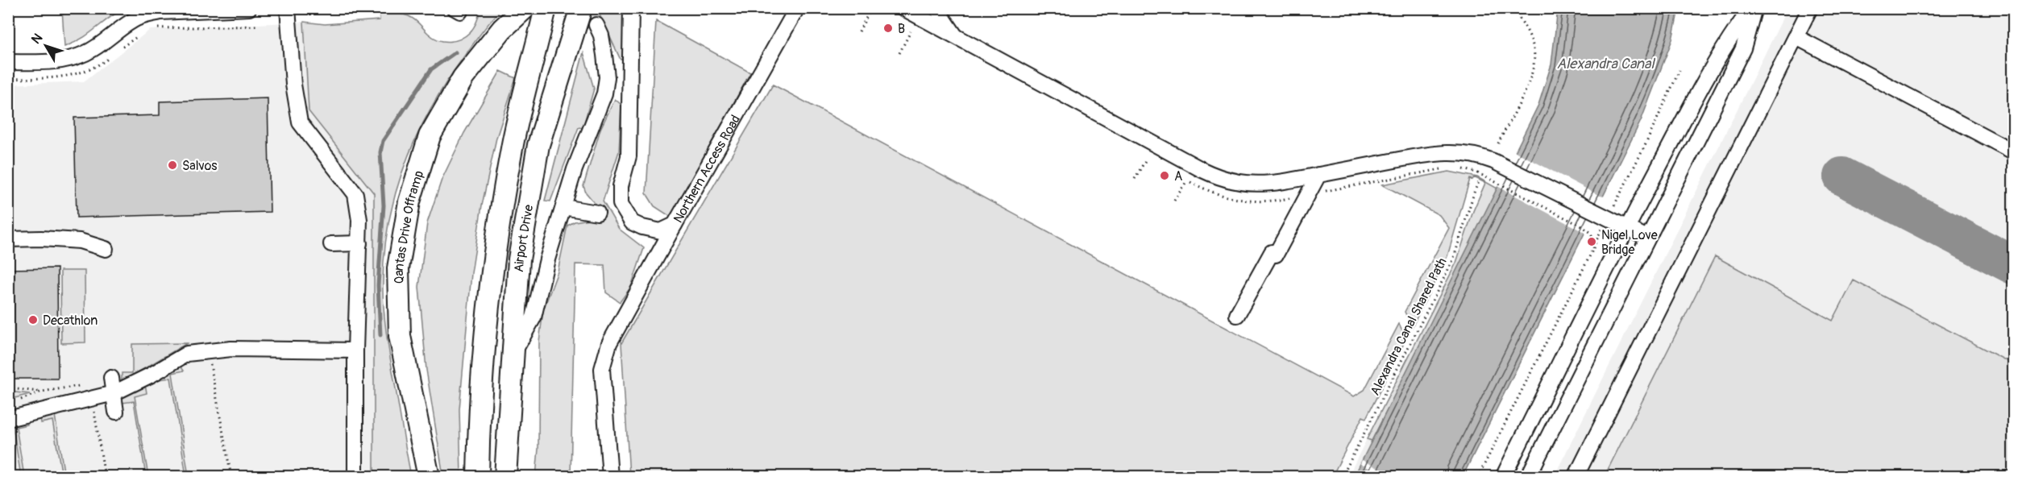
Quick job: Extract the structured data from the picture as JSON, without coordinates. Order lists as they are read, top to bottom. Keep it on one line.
{"streets":{"highway":["Qantas Drive Offramp","Airport Drive"],"street":["Northern Access Road"],"path":["Alexandra Canal Shared Path"]},"water":["Alexandra Canal"],"places":["B","Salvos","A","Nigel Love Bridge","Decathlon"],"north":"top left"}
